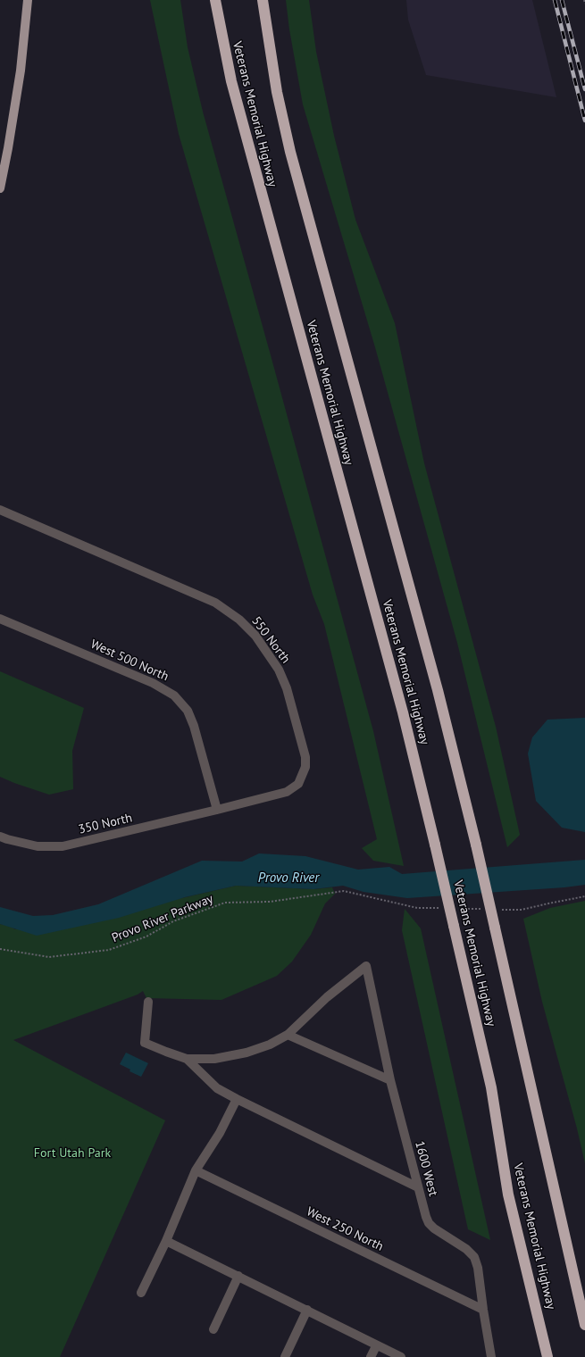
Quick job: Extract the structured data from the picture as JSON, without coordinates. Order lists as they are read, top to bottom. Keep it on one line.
{"streets":{"highway":["Veterans Memorial Highway"],"street":["550 North","West 500 North","350 North","1600 West","West 250 North"],"path":["Provo River Parkway"]},"crossings":[["550 North","West 500 North"],["550 North","350 North"],["West 500 North","350 North"],["1600 West","West 250 North"]],"water":["Provo River"],"parks":["Fort Utah Park"]}
